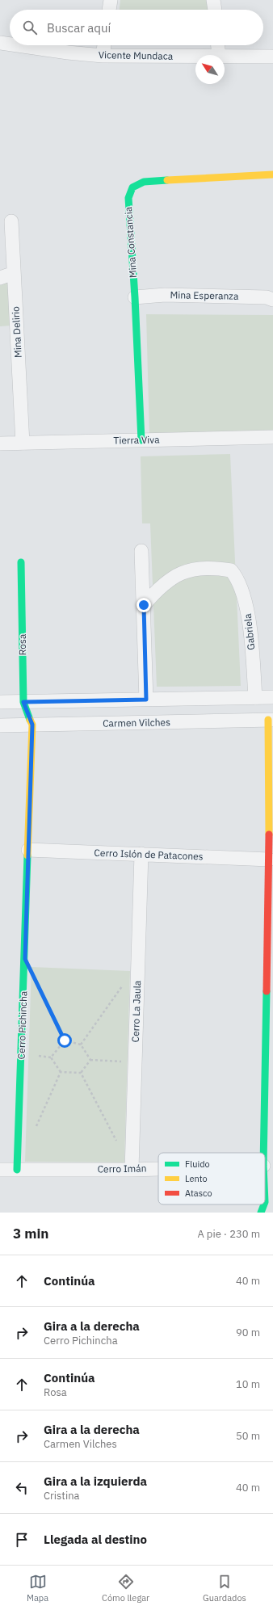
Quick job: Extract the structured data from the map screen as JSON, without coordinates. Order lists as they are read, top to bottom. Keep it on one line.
{"streets":{"street":["Vicente Mundaca","Mina Constancia","Mina Esperanza","Mina Delirio","Tierra Viva","Gabriela","Rosa","Carmen Vilches","Cerro Islón de Patacones","Cerro La Jaula","Cerro Pichincha","Cerro Imán"]},"crossings":[["Mina Constancia","Mina Esperanza"],["Mina Constancia","Tierra Viva"],["Mina Delirio","Tierra Viva"],["Rosa","Carmen Vilches"],["Rosa","Cerro Pichincha"],["Carmen Vilches","Cerro Pichincha"],["Cerro Islón de Patacones","Cerro La Jaula"],["Cerro Islón de Patacones","Cerro Pichincha"],["Cerro La Jaula","Cerro Imán"],["Cerro Pichincha","Cerro Imán"]],"legend":["Fluido","Lento","Atasco"],"north":"top left","page":{"search":"Buscar aquí","heading":["3 min","A pie · 230 m"],"list":[["Continúa","40 m"],["Gira a la derecha","Cerro Pichincha","90 m"],["Continúa","Rosa","10 m"],["Gira a la derecha","Carmen Vilches","50 m"],["Gira a la izquierda","Cristina","40 m"],"Llegada al destino"],"nav":["Mapa","Cómo llegar","Guardados"]}}
